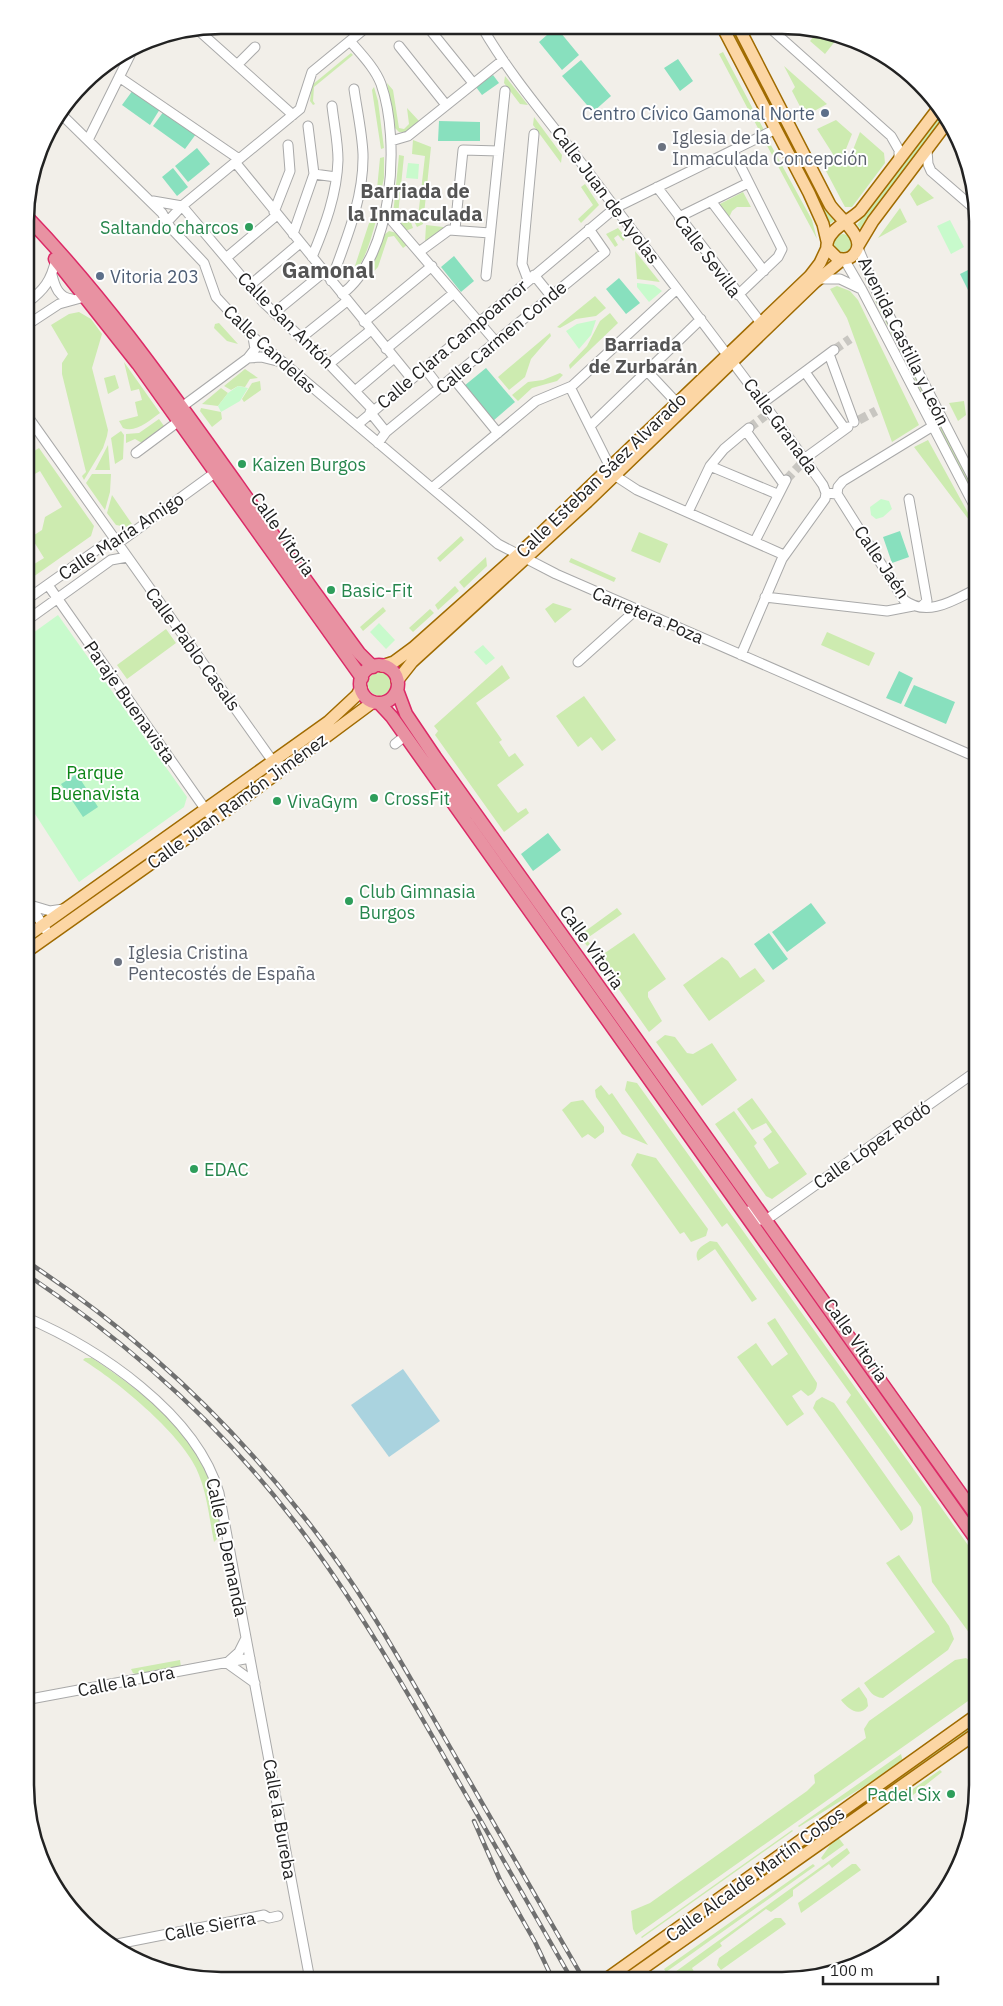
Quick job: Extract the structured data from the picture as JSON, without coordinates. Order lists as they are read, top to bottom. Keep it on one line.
{"streets":{"highway":["Calle Vitoria"],"main road":["Calle Esteban Sáez Alvarado","Calle Juan Ramón Jiménez","Calle Alcalde Martín Cobos"],"street":["Calle Juan de Ayolas","Calle Sevilla","Calle San Antón","Calle Carmen Conde","Avenida Castilla y León","Calle Clara Campoamor","Calle Candelas","Calle Granada","Calle María Amigo","Calle Jaén","Carretera Poza","Calle Pablo Casals","Paraje Buenavista","Calle López Rodó","Calle la Demanda","Calle la Lora","Calle la Bureba","Calle Sierra"]},"crossings":[["Calle Juan de Ayolas","Calle Clara Campoamor"],["Calle Juan de Ayolas","Calle Granada"],["Calle Juan de Ayolas","Calle Esteban Sáez Alvarado"],["Calle Sevilla","Calle Clara Campoamor"],["Calle Sevilla","Calle Esteban Sáez Alvarado"],["Calle San Antón","Calle Clara Campoamor"],["Calle Carmen Conde","Calle Clara Campoamor"],["Calle Carmen Conde","Carretera Poza"],["Avenida Castilla y León","Calle Esteban Sáez Alvarado"],["Calle Clara Campoamor","Calle Candelas"],["Calle Clara Campoamor","Carretera Poza"],["Calle Candelas","Carretera Poza"],["Calle Granada","Calle Esteban Sáez Alvarado"],["Calle Esteban Sáez Alvarado","Calle Vitoria"],["Calle Esteban Sáez Alvarado","Carretera Poza"],["Calle Esteban Sáez Alvarado","Calle Juan Ramón Jiménez"],["Calle Vitoria","Calle María Amigo"],["Calle Vitoria","Calle Juan Ramón Jiménez"],["Calle Vitoria","Calle López Rodó"],["Calle María Amigo","Calle Pablo Casals"],["Calle María Amigo","Paraje Buenavista"],["Calle Pablo Casals","Calle Juan Ramón Jiménez"],["Paraje Buenavista","Calle Juan Ramón Jiménez"],["Calle la Demanda","Calle la Lora"],["Calle la Demanda","Calle la Bureba"],["Calle la Lora","Calle la Bureba"]],"districts":["Barriada de la Inmaculada","Gamonal","Barriada de Zurbarán"],"parks":["Parque Buenavista"],"places":["Centro Cívico Gamonal Norte","Iglesia de la Inmaculada Concepción","Saltando charcos","Vitoria 203","Kaizen Burgos","Basic-Fit","CrossFit","VivaGym","Club Gimnasia Burgos","Iglesia Cristina Pentecostés de España","EDAC","Padel Six"],"scale_bar":"100 m"}
